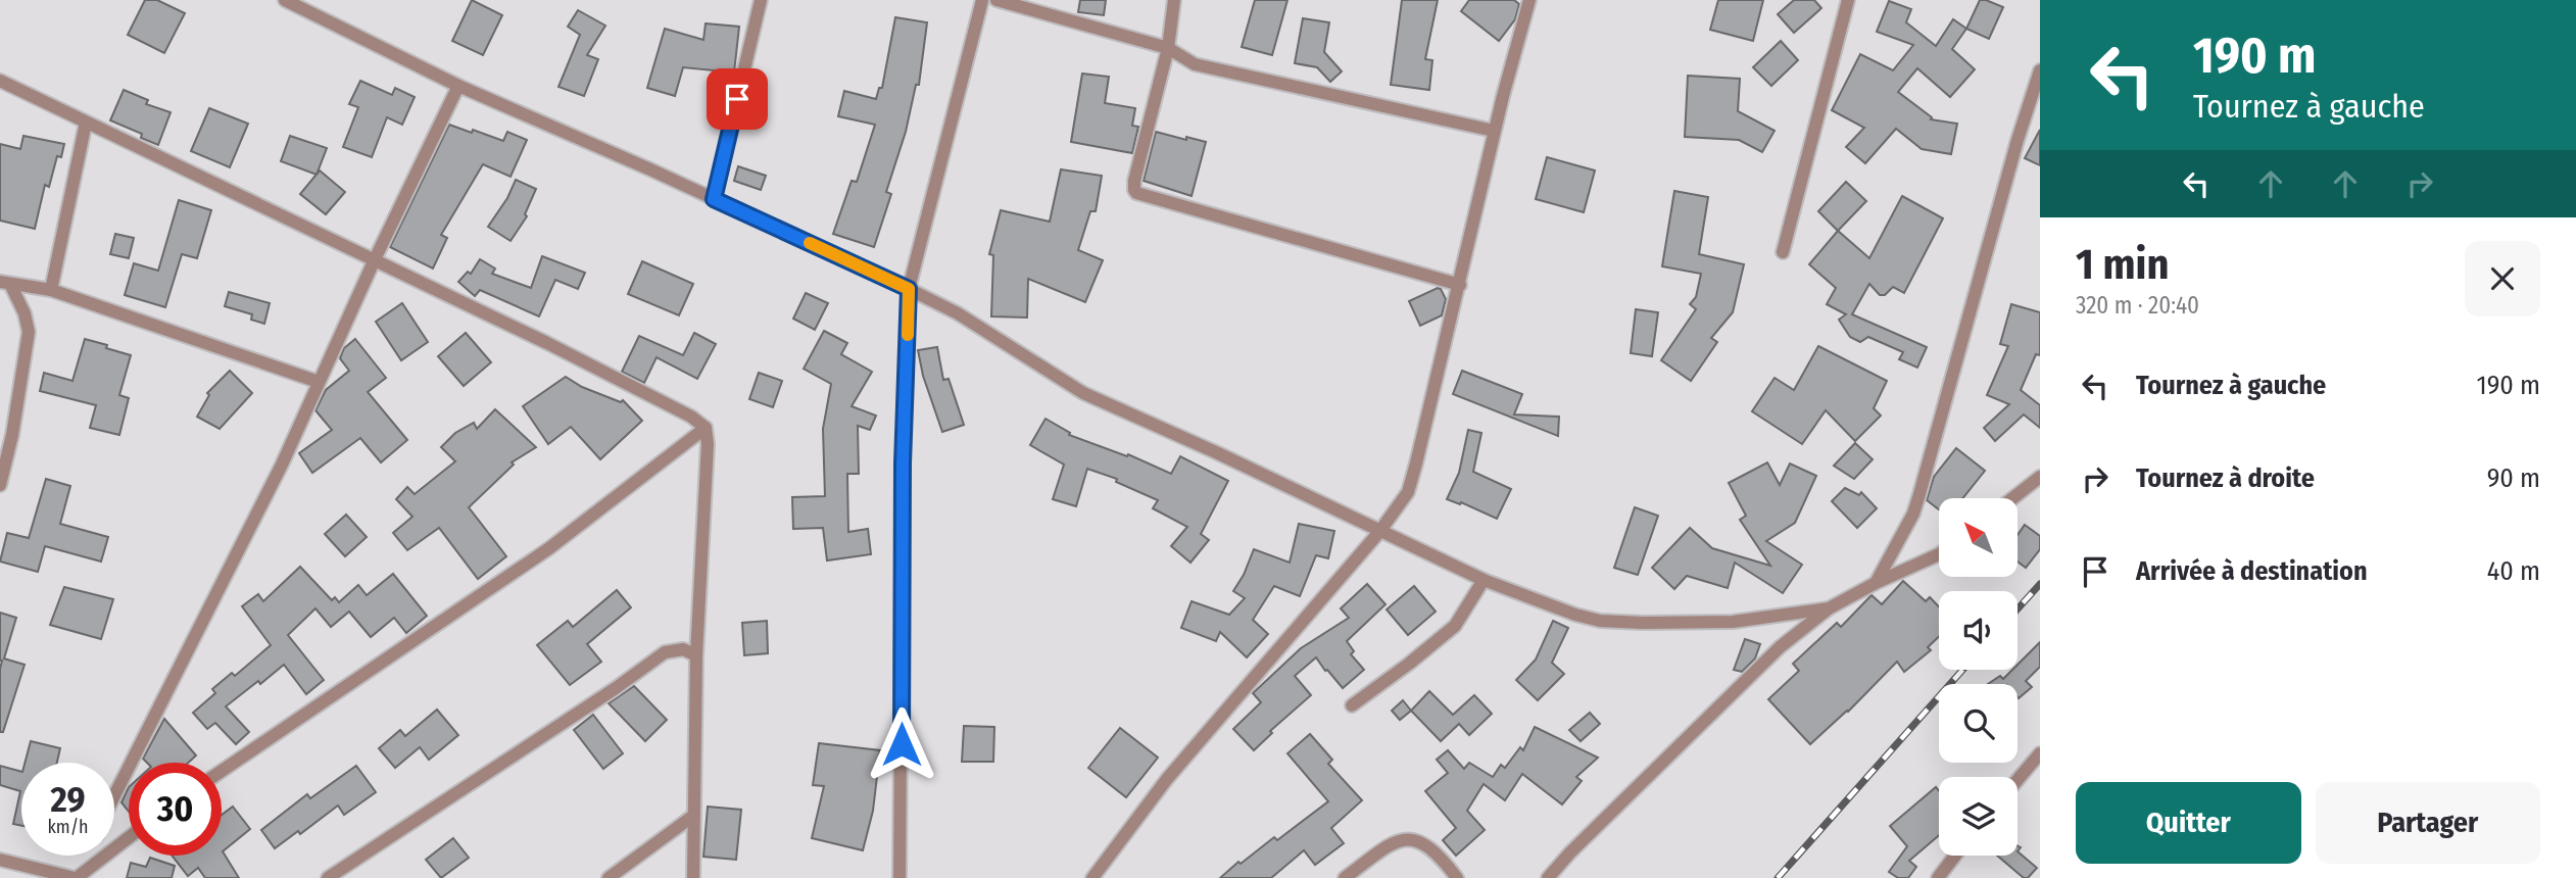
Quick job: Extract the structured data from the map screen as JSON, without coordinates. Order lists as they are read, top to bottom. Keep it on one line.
{"north":"top left","page":{"turn":["190 m","Tournez à gauche"],"heading":["1 min","320 m · 20:40"],"list":[{"name":"Tournez à gauche","value":"190 m"},{"name":"Tournez à droite","value":"90 m"},{"name":"Arrivée à destination","value":"40 m"}],"speed":"29 km/h","limit":"30","buttons":["Quitter","Partager"]}}
